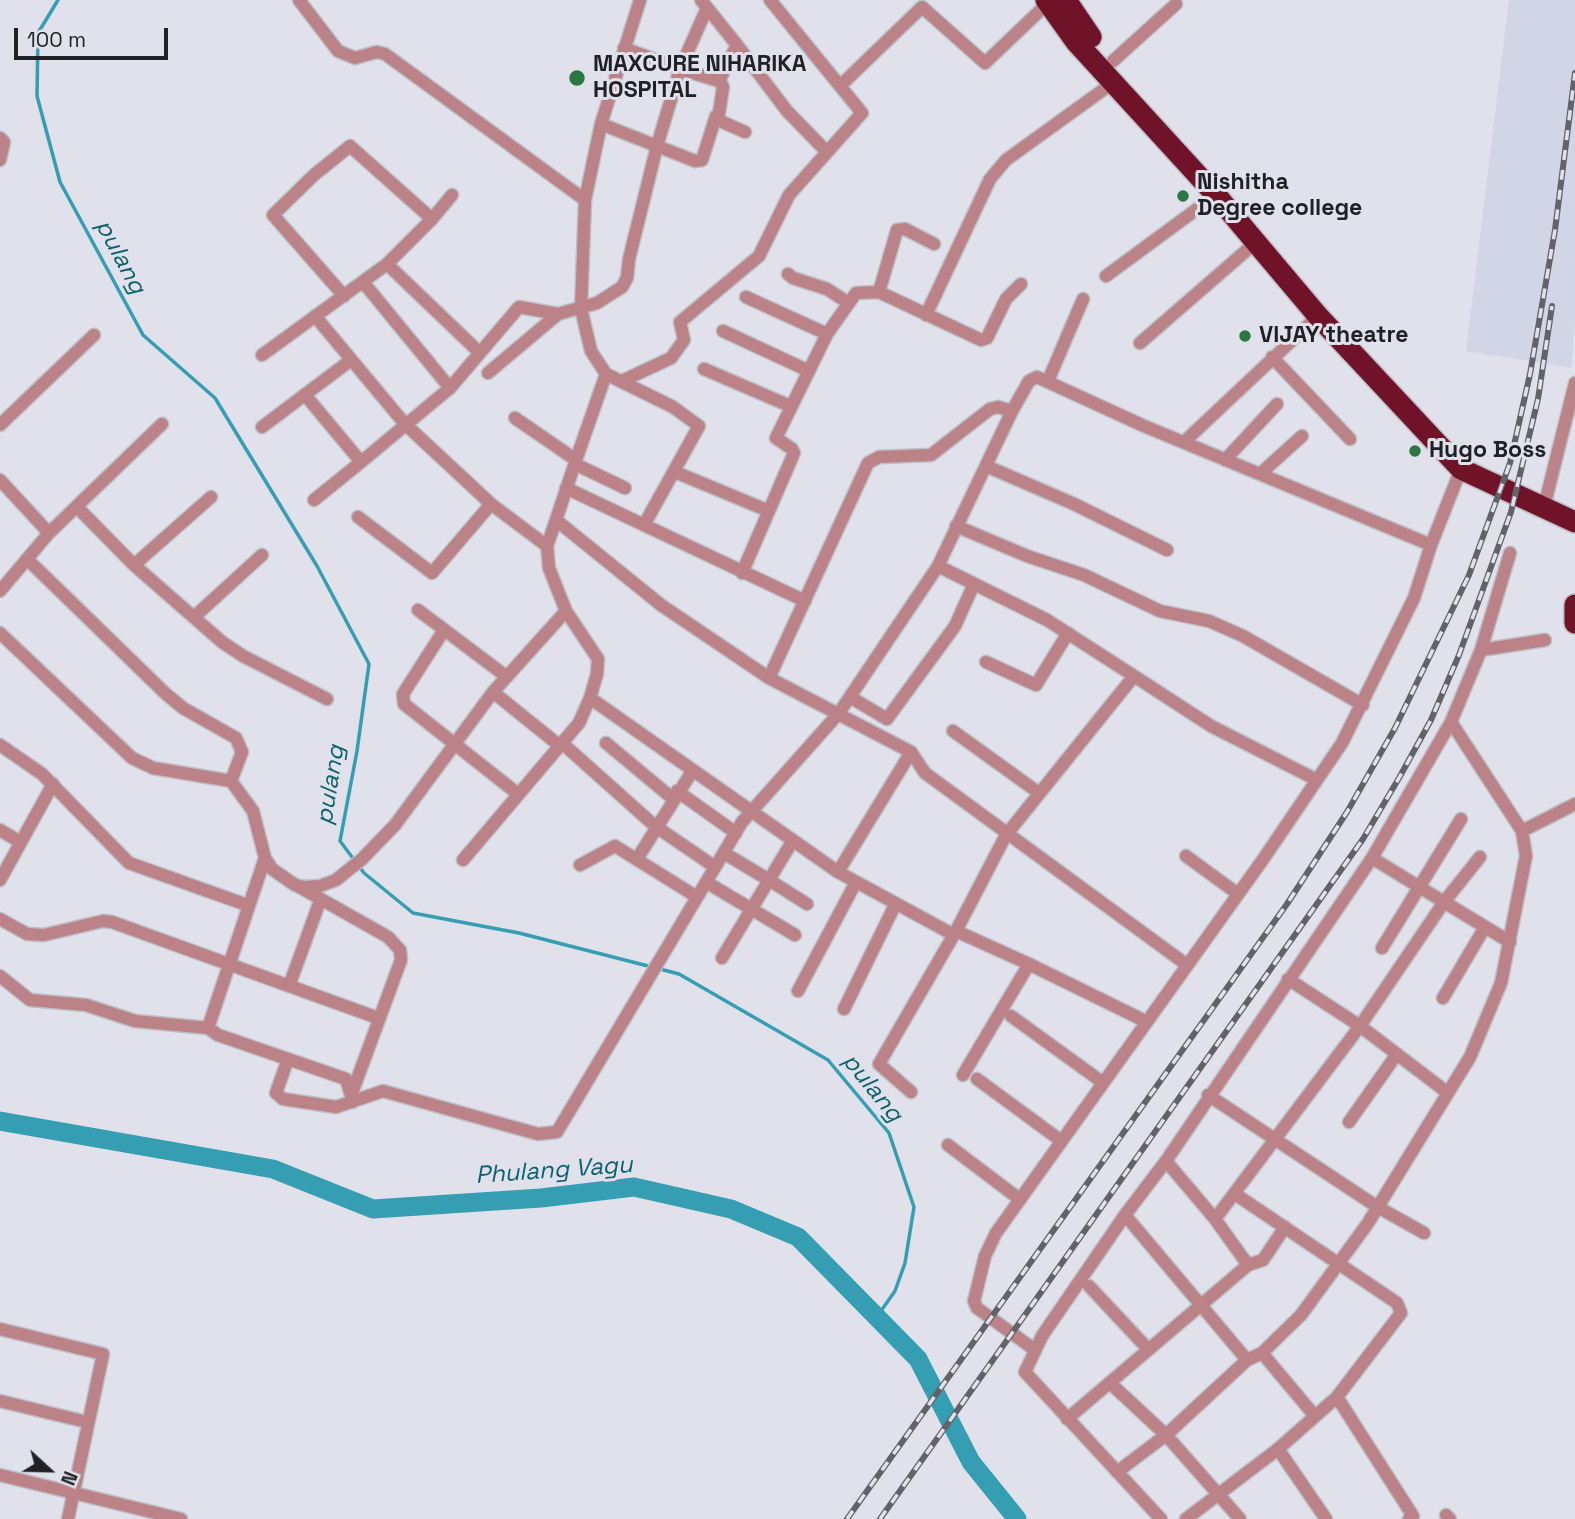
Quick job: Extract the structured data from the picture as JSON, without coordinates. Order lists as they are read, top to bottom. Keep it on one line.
{"water":["pulang","Phulang Vagu"],"places":["MAXCURE NIHARIKA HOSPITAL","Nishitha Degree college","VIJAY theatre","Hugo Boss"],"scale_bar":"100 m","north":"right"}
